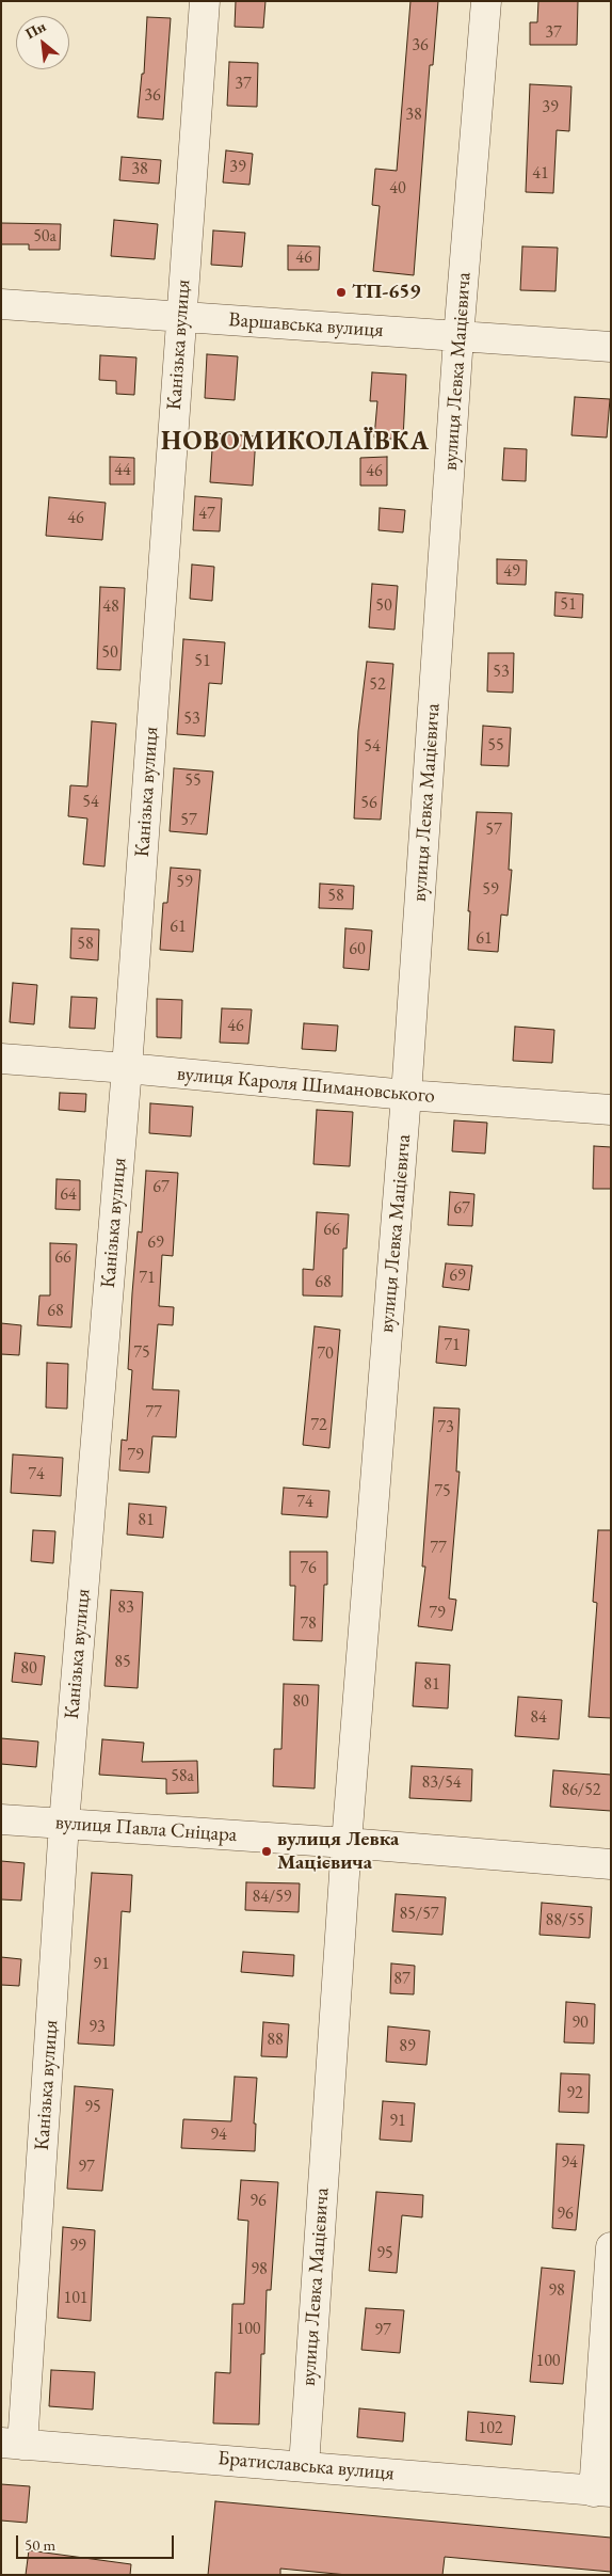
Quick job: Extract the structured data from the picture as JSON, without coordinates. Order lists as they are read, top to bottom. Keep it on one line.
{"streets":{"street":["Варшавська вулиця","Канізька вулиця","вулиця Левка Мацієвича","вулиця Кароля Шимановського","вулиця Павла Сніцара","Братиславська вулиця"]},"crossings":[["Варшавська вулиця","Канізька вулиця"],["Варшавська вулиця","вулиця Левка Мацієвича"],["Канізька вулиця","вулиця Кароля Шимановського"],["Канізька вулиця","вулиця Павла Сніцара"],["Канізька вулиця","Братиславська вулиця"],["вулиця Левка Мацієвича","вулиця Кароля Шимановського"],["вулиця Левка Мацієвича","вулиця Павла Сніцара"],["вулиця Левка Мацієвича","Братиславська вулиця"]],"districts":["НОВОМИКОЛАЇВКА"],"places":["ТП-659","вулиця Левка Мацієвича"],"house_numbers":["37","36","37","36","39","38","39","38","41","40","50а","46","44","46","47","46","49","51","50","48","50","51","53","52","53","55","54","55","54","56","57","57","59","59","58","61","61","58","60","46","67","64","67","66","69","66","69","71","68","68","71","75","70","77","72","73","79","74","75","74","81","77","76","83","79","78","85","80","81","80","84","58а","83/54","86/52","84/59","85/57","88/55","91","87","90","93","88","89","92","95","91","94","94","97","96","96","99","95","98","98","101","100","97","100","102"],"scale_bar":"50 m","north":"top left"}
